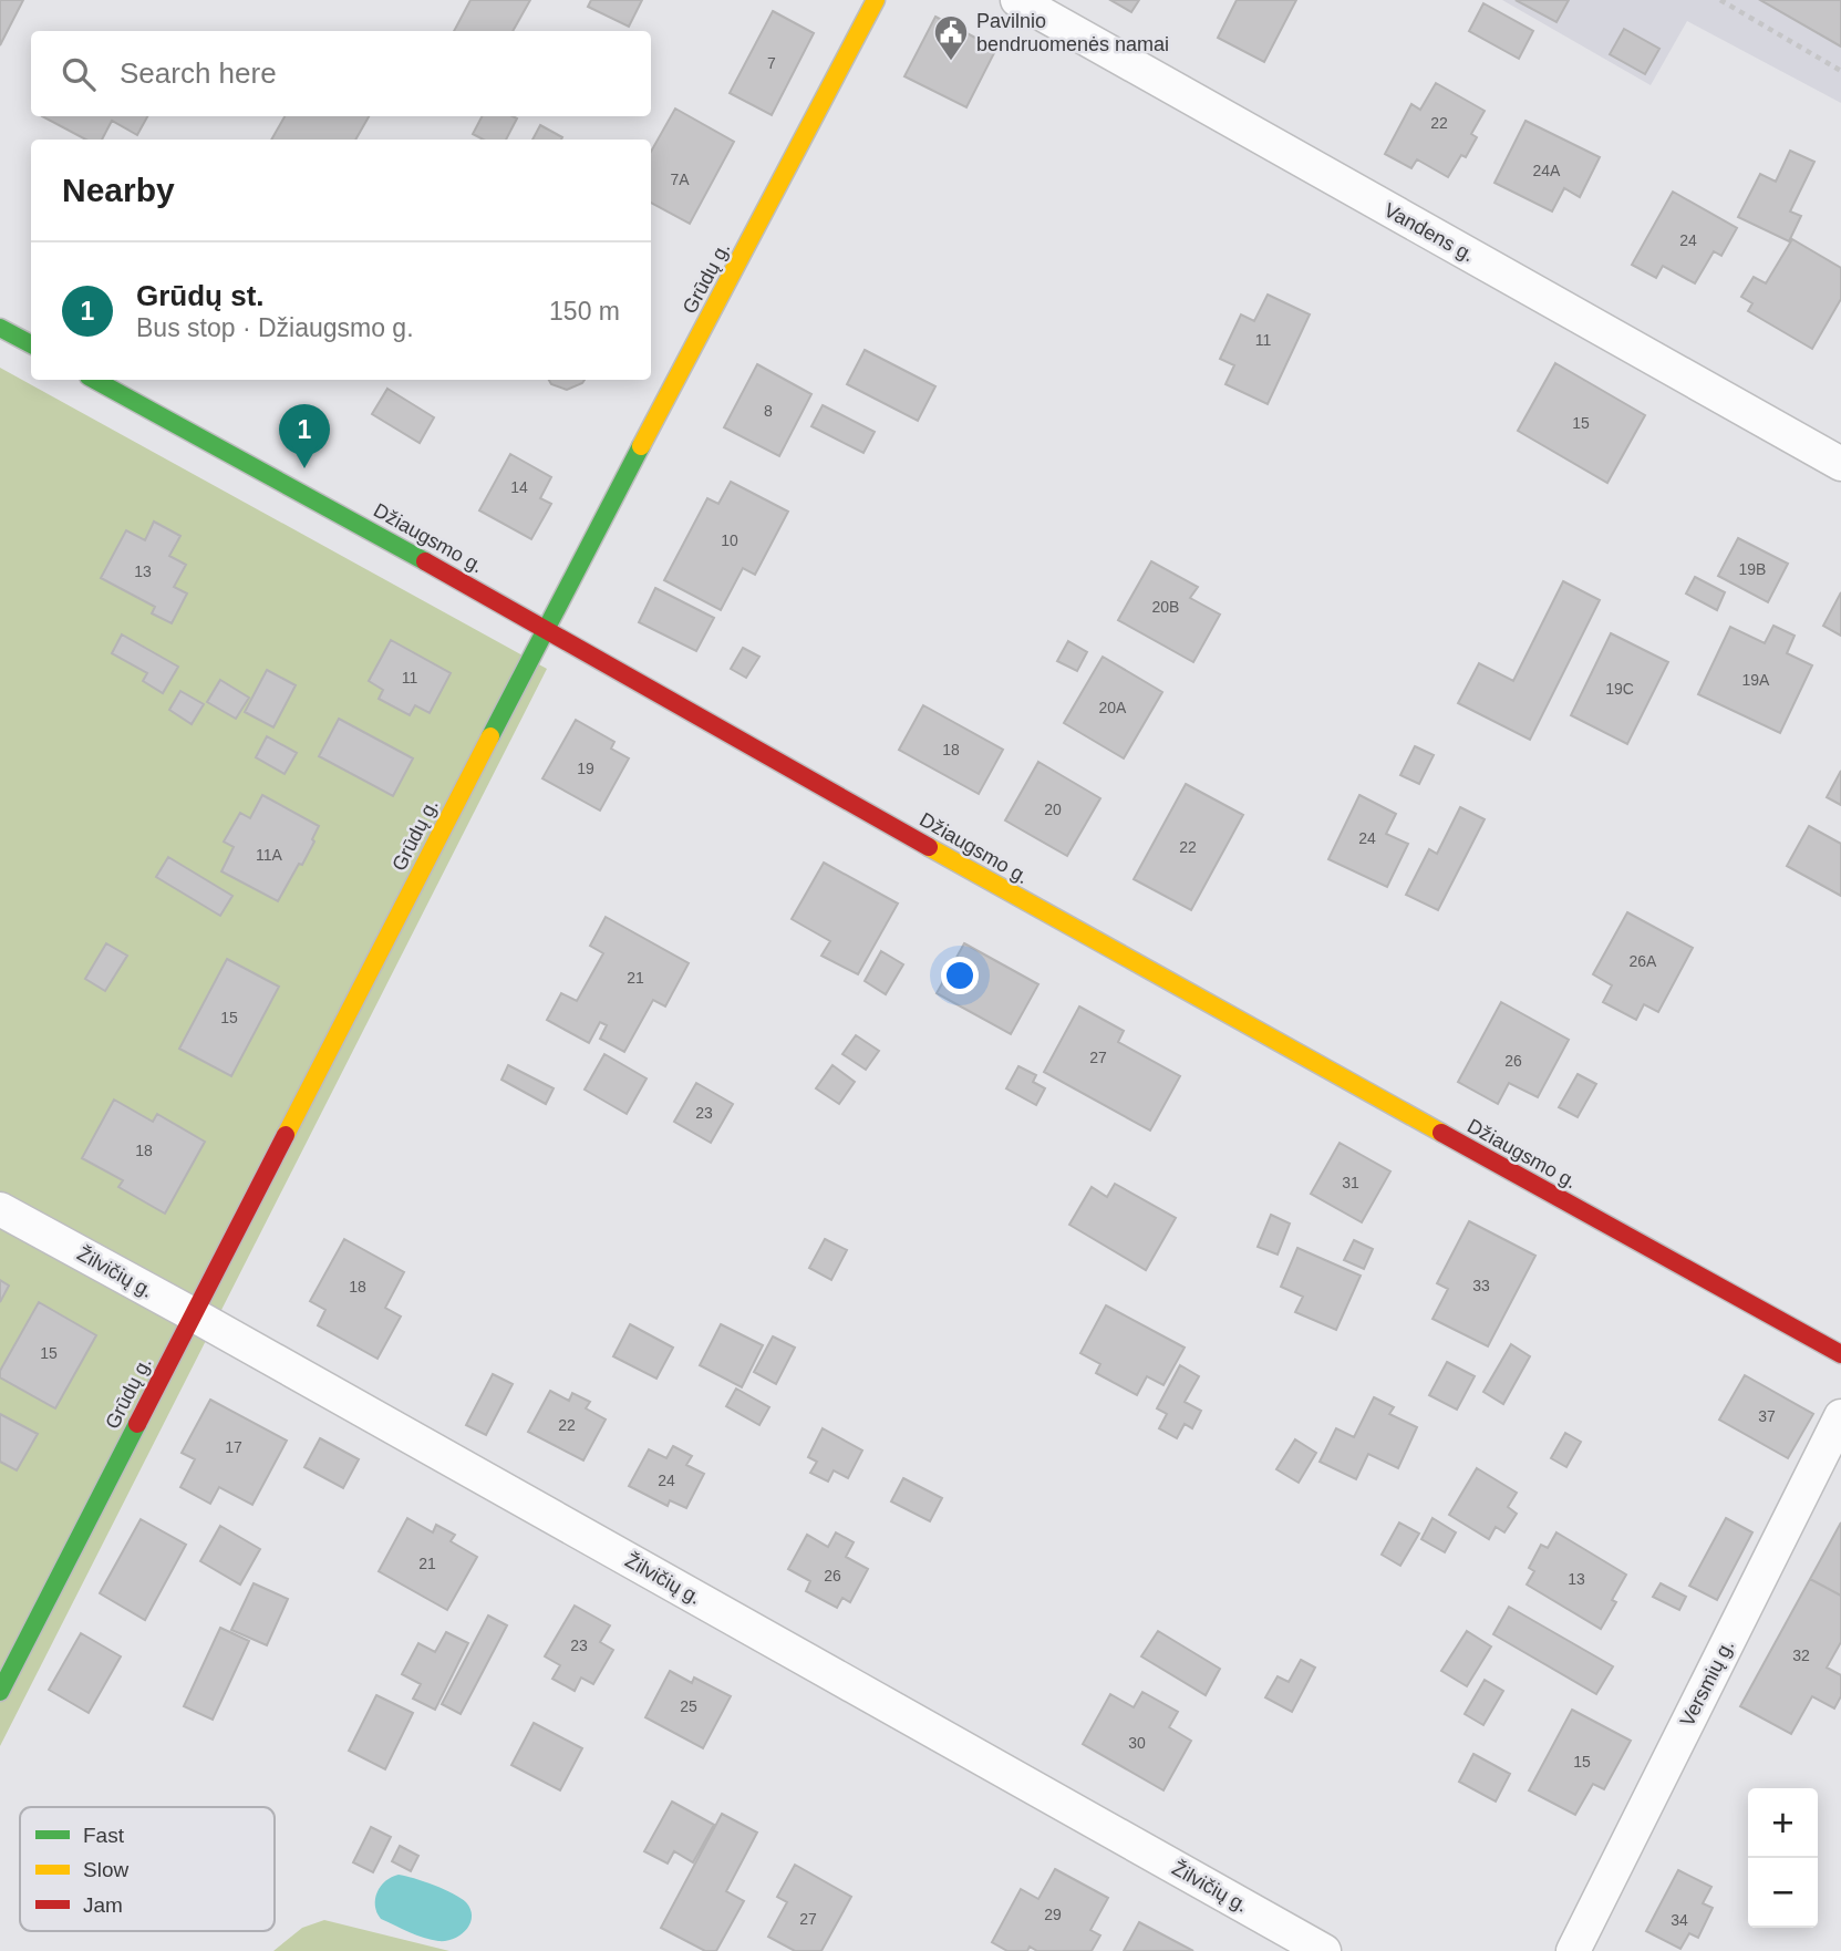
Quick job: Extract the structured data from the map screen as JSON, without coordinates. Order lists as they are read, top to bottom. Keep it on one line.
{"streets":{"street":["Vandens g.","Grūdų g.","Džiaugsmo g.","Žilvičių g.","Versmių g."]},"crossings":[["Grūdų g.","Džiaugsmo g."],["Grūdų g.","Žilvičių g."]],"places":{"public building":["Pavilnio bendruomenės namai"]},"house_numbers":["7","22","24A","7A","24","11","8","15","14","10","19B","13","20B","11","19A","19C","20A","18","19","20","24","22","11A","26A","21","15","27","26","23","18","31","33","18","15","37","22","17","24","21","26","13","23","32","25","30","15","29","27","34"],"legend":["Fast","Slow","Jam"],"page":{"search":"Search here","heading":"Nearby","list":[{"mark":"1","name":"Grūdų st.","note":"Bus stop · Džiaugsmo g.","value":"150 m"}],"pins":"1","map_buttons":["+","−"]}}
